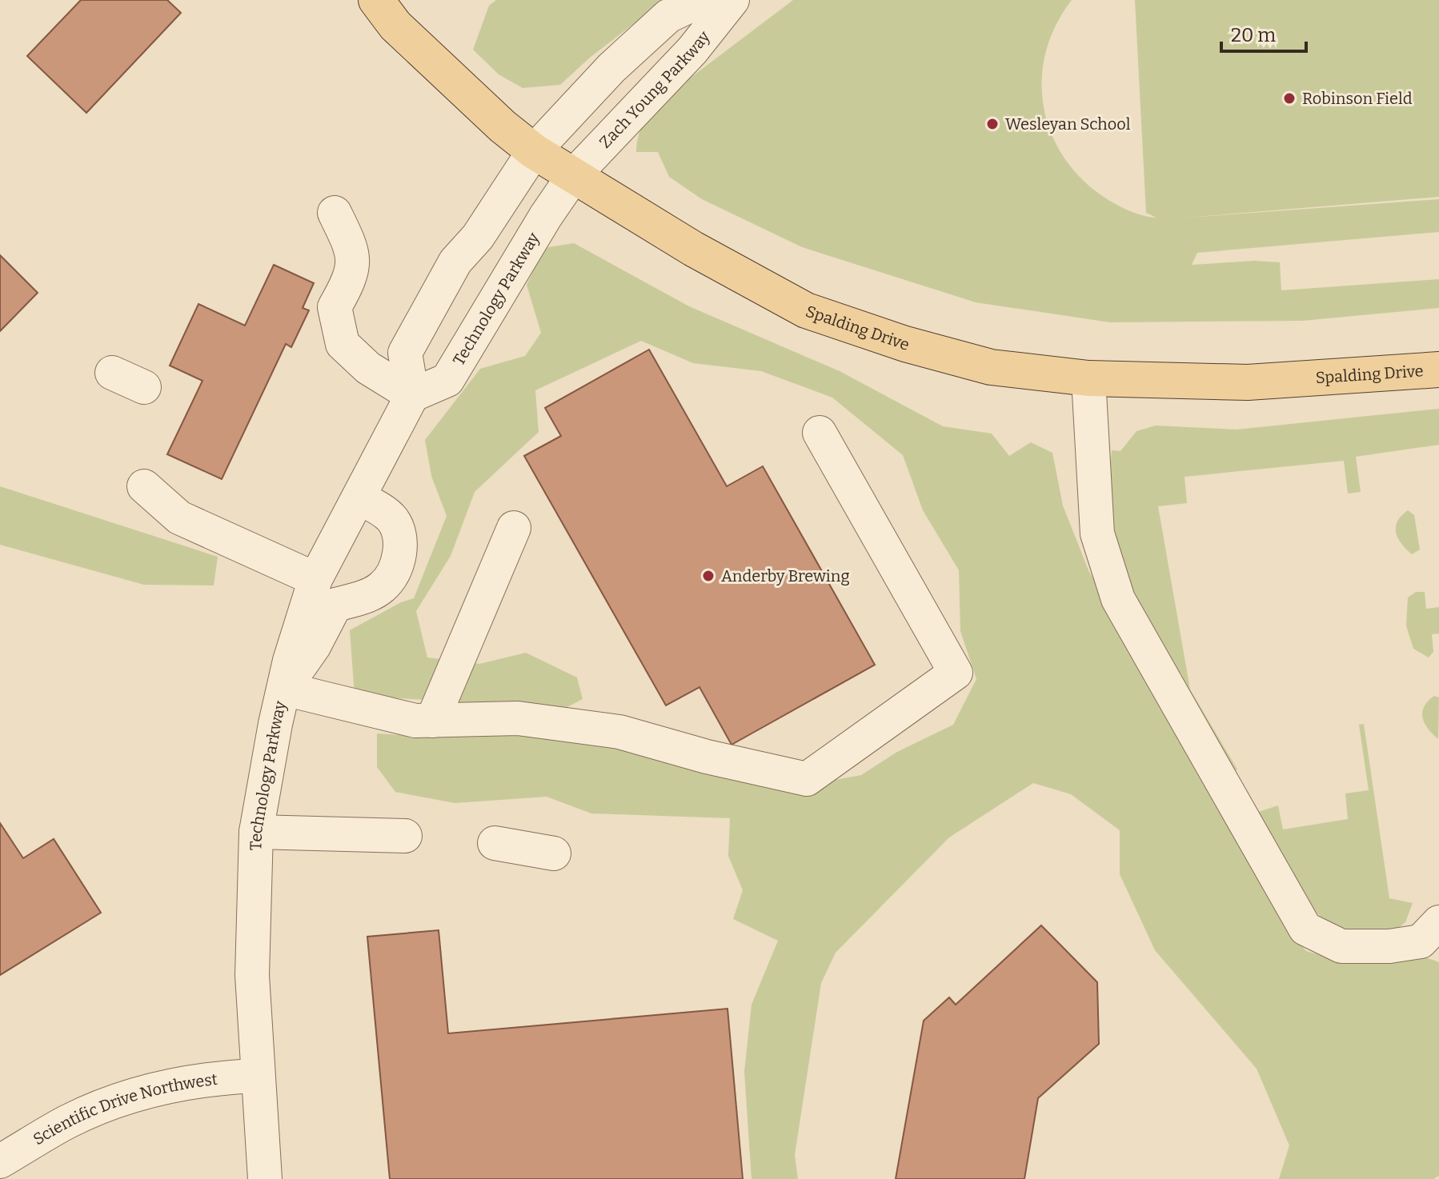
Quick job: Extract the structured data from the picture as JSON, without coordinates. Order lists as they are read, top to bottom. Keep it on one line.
{"streets":{"main road":["Spalding Drive"],"street":["Zach Young Parkway","Technology Parkway","Scientific Drive Northwest"]},"crossings":[["Zach Young Parkway","Technology Parkway"],["Zach Young Parkway","Spalding Drive"],["Technology Parkway","Spalding Drive"],["Technology Parkway","Scientific Drive Northwest"]],"places":["Robinson Field","Wesleyan School","Anderby Brewing"],"scale_bar":"20 m"}
